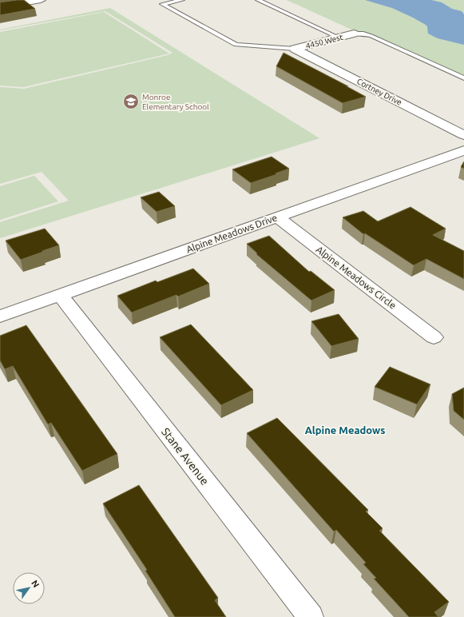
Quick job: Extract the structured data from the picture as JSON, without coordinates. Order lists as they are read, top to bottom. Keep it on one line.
{"streets":{"street":["4450 West","Cortney Drive","Alpine Meadows Drive","Alpine Meadows Circle","Stane Avenue"]},"crossings":[["4450 West","Cortney Drive"],["Alpine Meadows Drive","Alpine Meadows Circle"],["Alpine Meadows Drive","Stane Avenue"]],"districts":["Alpine Meadows"],"places":{"school or university":["Monroe Elementary School"]},"north":"top right"}
